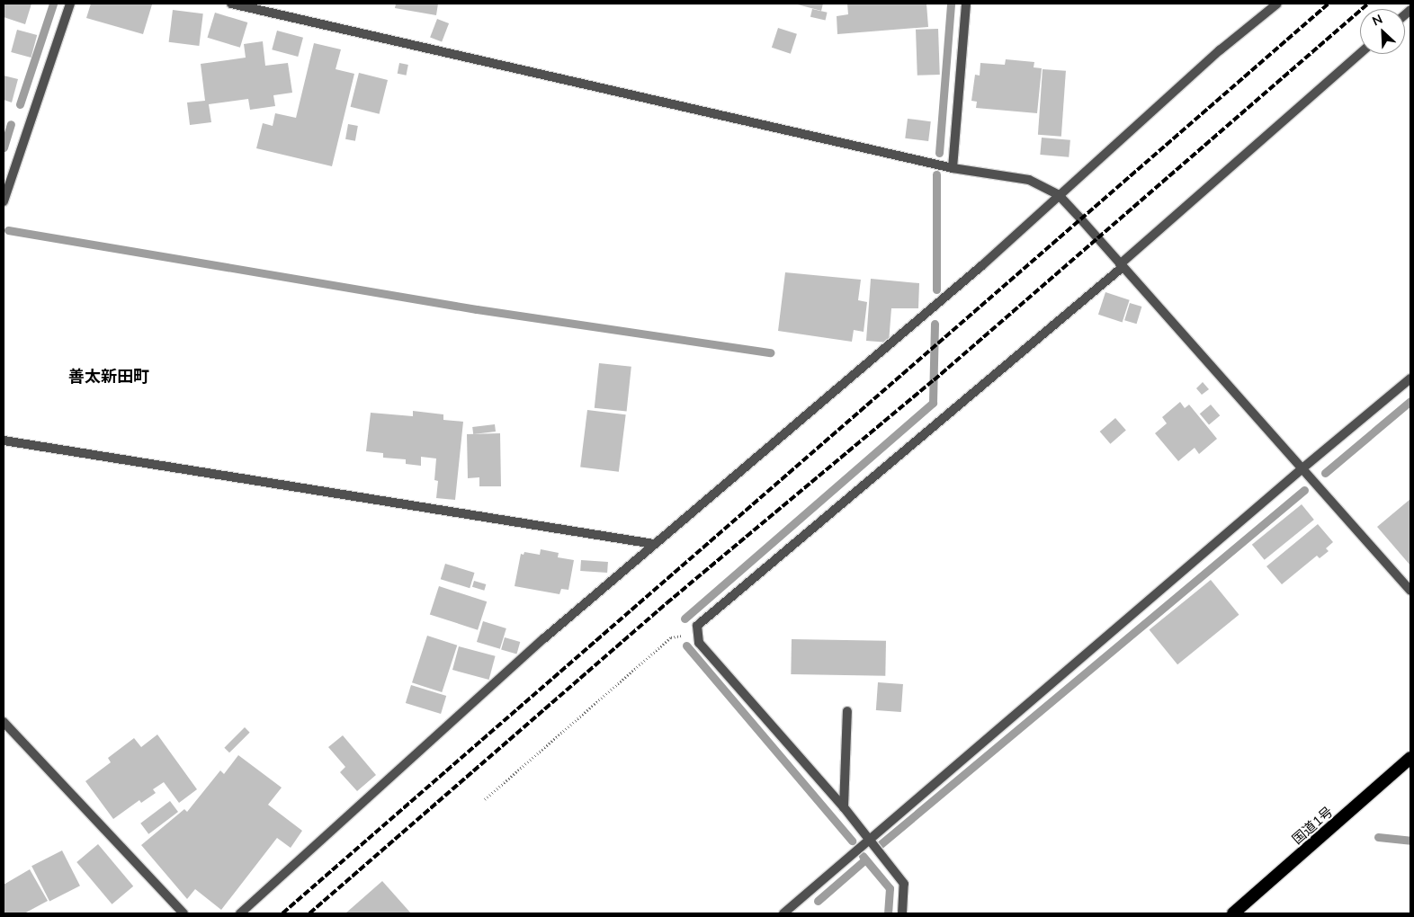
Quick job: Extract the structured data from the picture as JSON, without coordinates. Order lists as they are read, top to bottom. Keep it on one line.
{"streets":{"highway":["国道1号"]},"districts":["善太新田町"],"north":"top left"}
